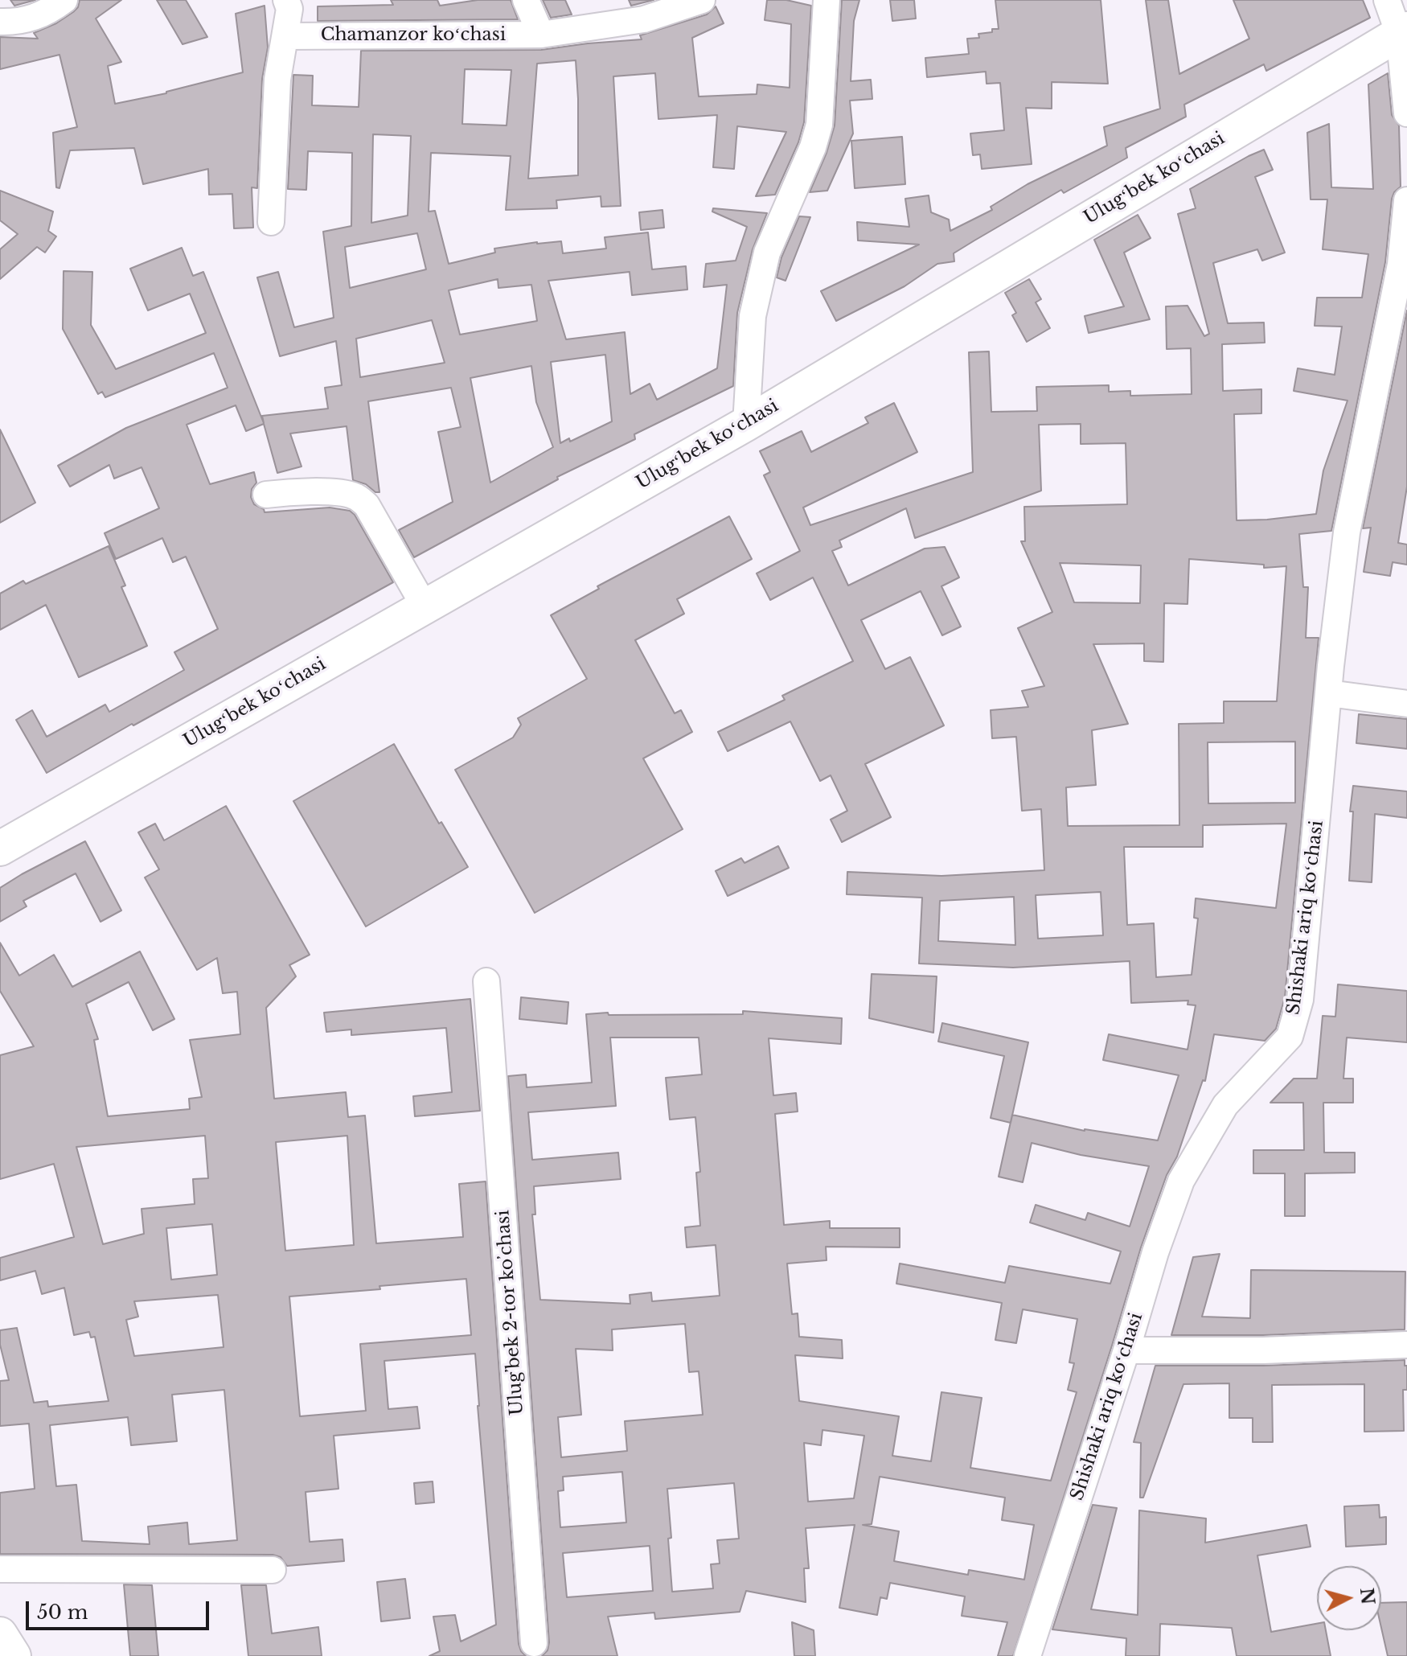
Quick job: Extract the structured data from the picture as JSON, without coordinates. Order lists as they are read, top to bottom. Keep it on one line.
{"streets":{"street":["Chamanzor koʻchasi","Ulugʻbek koʻchasi","Shishaki ariq koʻchasi","Ulugʼbek 2-tor koʼchasi"]},"scale_bar":"50 m","north":"right"}
